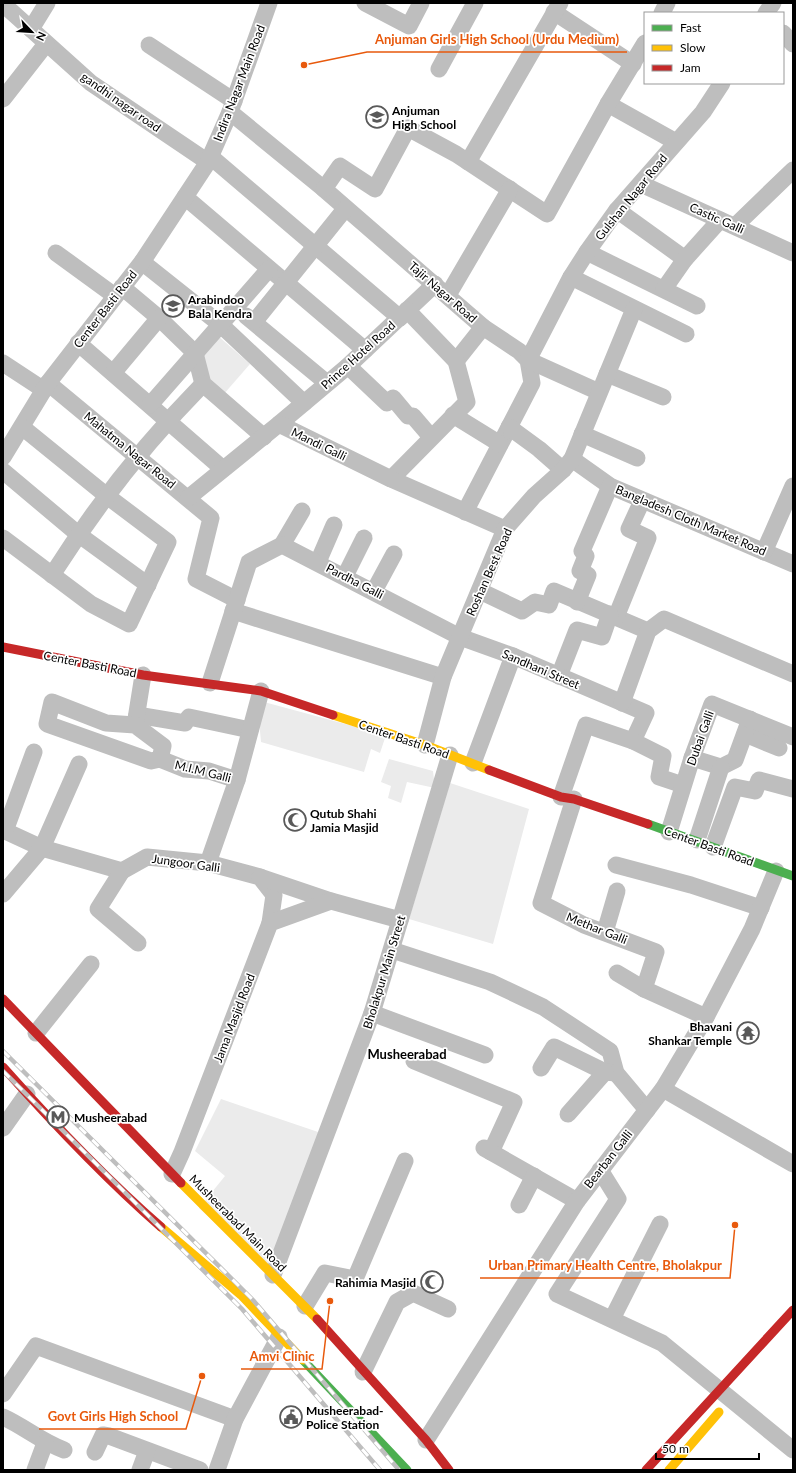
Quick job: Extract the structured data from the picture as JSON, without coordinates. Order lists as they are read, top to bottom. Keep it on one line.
{"streets":{"main road":["Center Basti Road","Musheerabad Main Road"],"street":["Indira Nagar Main Road","gandhi nagar road","Gulshan Nagar Road","Castic Galli","Tajir Nagar Road","Prince Hotel Road","Mandi Galli","Mahatma Nagar Road","Bangladesh Cloth Market Road","Roshan Best Road","Pardha Galli","Sandhani Street","Dubai Galli","M.I.M Galli","Jungoor Galli","Methar Galli","Bholakpur Main Street","Jama Masjid Road","Bearban Galli"]},"crossings":[["Indira Nagar Main Road","gandhi nagar road"],["Indira Nagar Main Road","Tajir Nagar Road"],["Indira Nagar Main Road","Center Basti Road"],["gandhi nagar road","Center Basti Road"],["gandhi nagar road","Prince Hotel Road"],["Gulshan Nagar Road","Castic Galli"],["Gulshan Nagar Road","Tajir Nagar Road"],["Tajir Nagar Road","Prince Hotel Road"],["Tajir Nagar Road","Roshan Best Road"],["Center Basti Road","Mahatma Nagar Road"],["Center Basti Road","Roshan Best Road"],["Center Basti Road","Dubai Galli"],["Center Basti Road","Methar Galli"],["Center Basti Road","Bholakpur Main Street"],["Center Basti Road","Bearban Galli"],["Prince Hotel Road","Mandi Galli"],["Mandi Galli","Mahatma Nagar Road"],["Mandi Galli","Roshan Best Road"],["Bangladesh Cloth Market Road","Roshan Best Road"],["Roshan Best Road","Pardha Galli"],["Roshan Best Road","Sandhani Street"],["Pardha Galli","Sandhani Street"],["Bholakpur Main Street","Musheerabad Main Road"],["Jama Masjid Road","Musheerabad Main Road"],["Bearban Galli","Musheerabad Main Road"]],"districts":["Musheerabad"],"places":{"other":["Anjuman Girls High School (Urdu Medium)","Urban Primary Health Centre, Bholakpur","Amvi Clinic","Govt Girls High School"],"school or university":["Anjuman High School","Arabindoo Bala Kendra"],"mosque":["Qutub Shahi Jamia Masjid","Rahimia Masjid"],"temple":["Bhavani Shankar Temple"],"metro station":["Musheerabad"],"public building":["Musheerabad- Police Station"]},"legend":["Fast","Slow","Jam"],"scale_bar":"50 m","north":"bottom right"}
